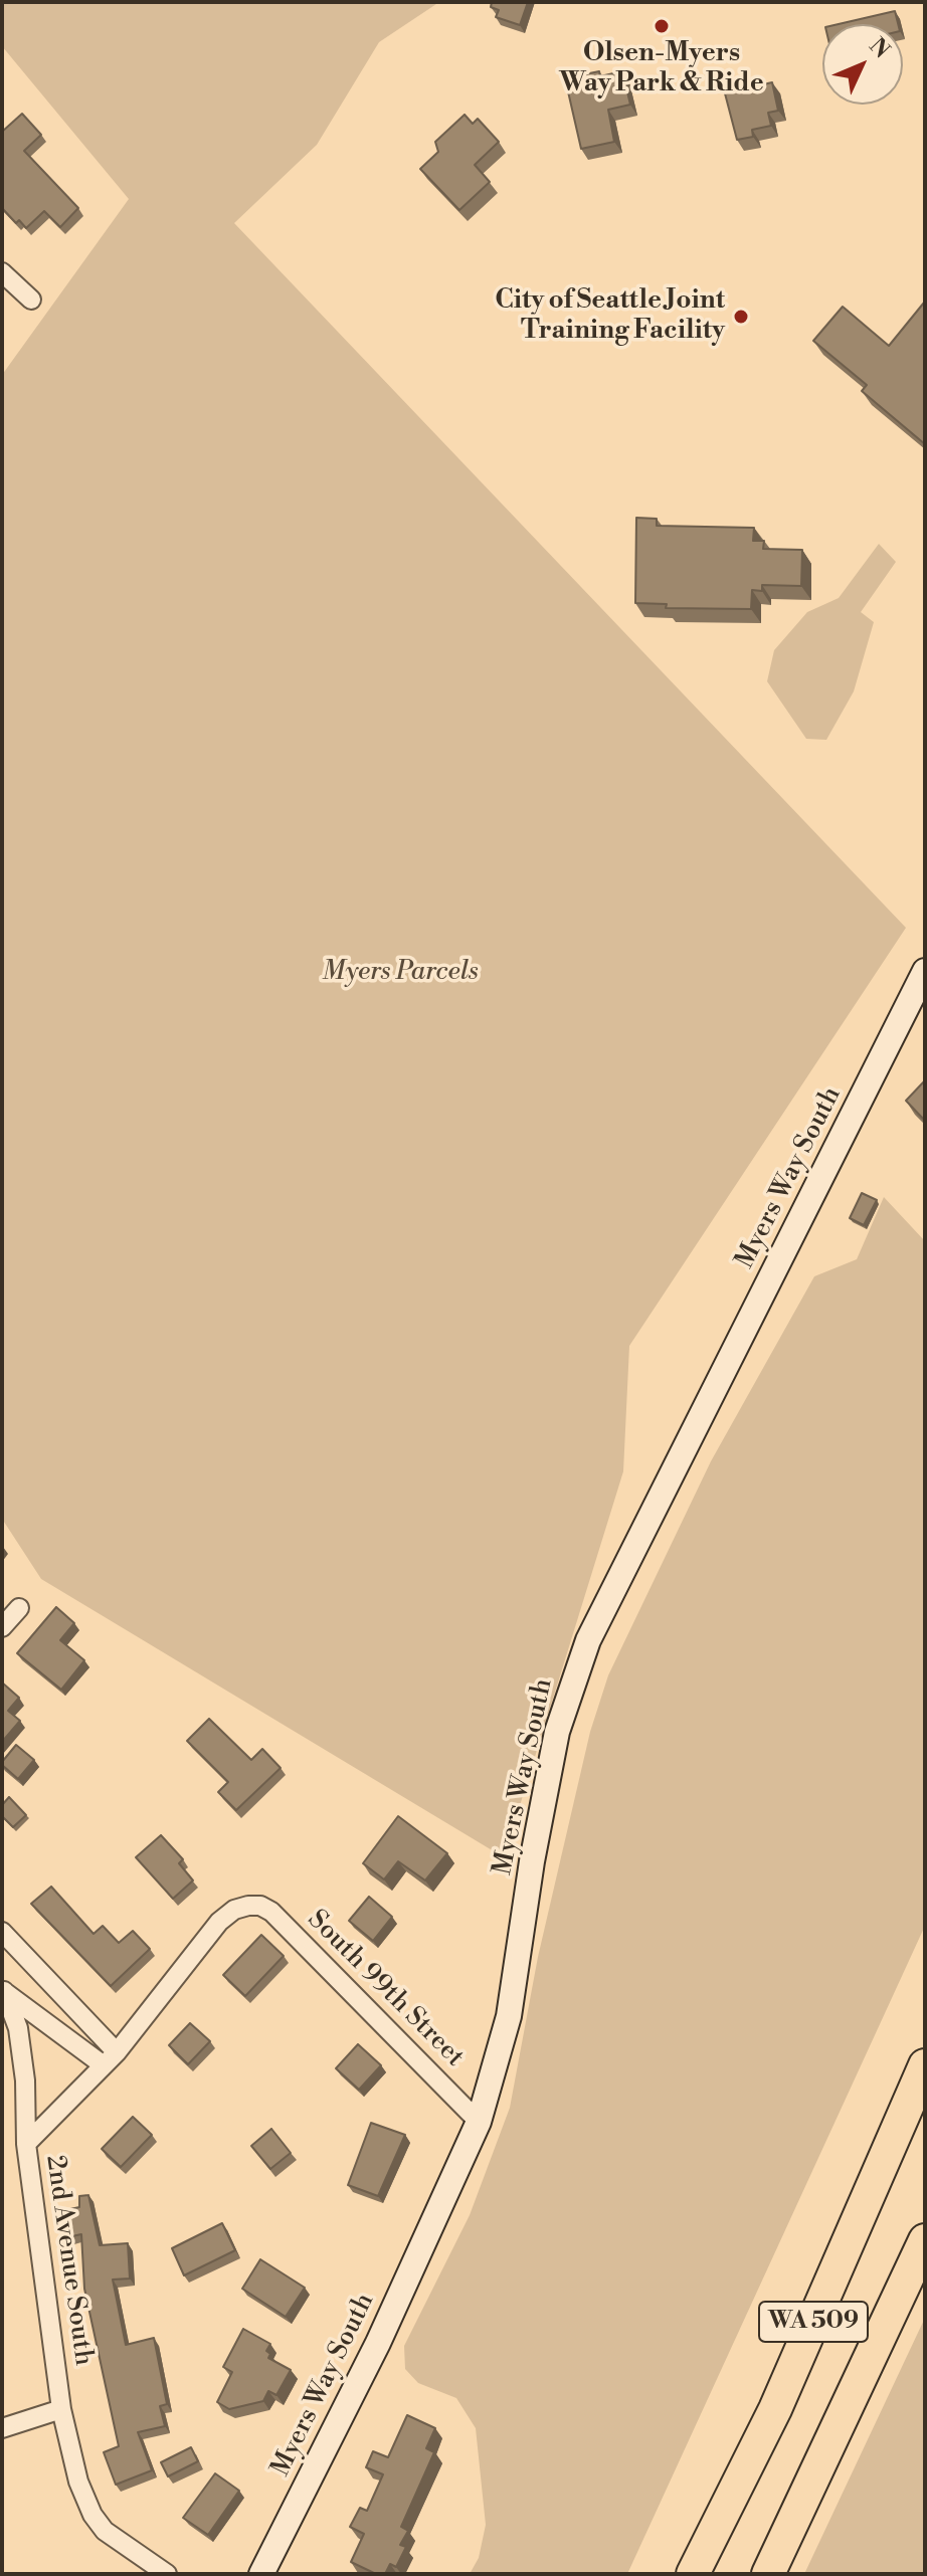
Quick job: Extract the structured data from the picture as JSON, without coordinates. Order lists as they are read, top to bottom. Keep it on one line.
{"streets":{"highway":["WA 509"],"main road":["Myers Way South"],"street":["South 99th Street","2nd Avenue South"]},"crossings":[["Myers Way South","South 99th Street"],["South 99th Street","2nd Avenue South"]],"parks":["Myers Parcels"],"places":["Olsen-Myers Way Park & Ride","City of Seattle Joint Training Facility"],"north":"top right"}
